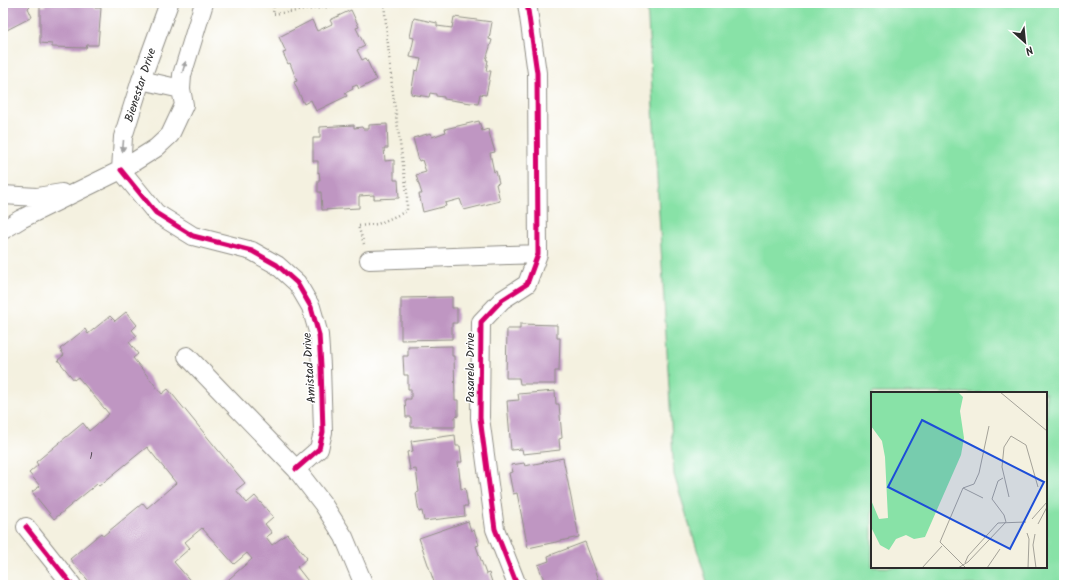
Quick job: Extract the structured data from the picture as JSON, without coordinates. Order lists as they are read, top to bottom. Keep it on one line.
{"streets":{"street":["Bienestar Drive","Amistad Drive","Pasarela Drive"]},"crossings":[["Bienestar Drive","Amistad Drive"]],"one_way":["Bienestar Drive"],"house_numbers":["1"],"north":"bottom right"}
